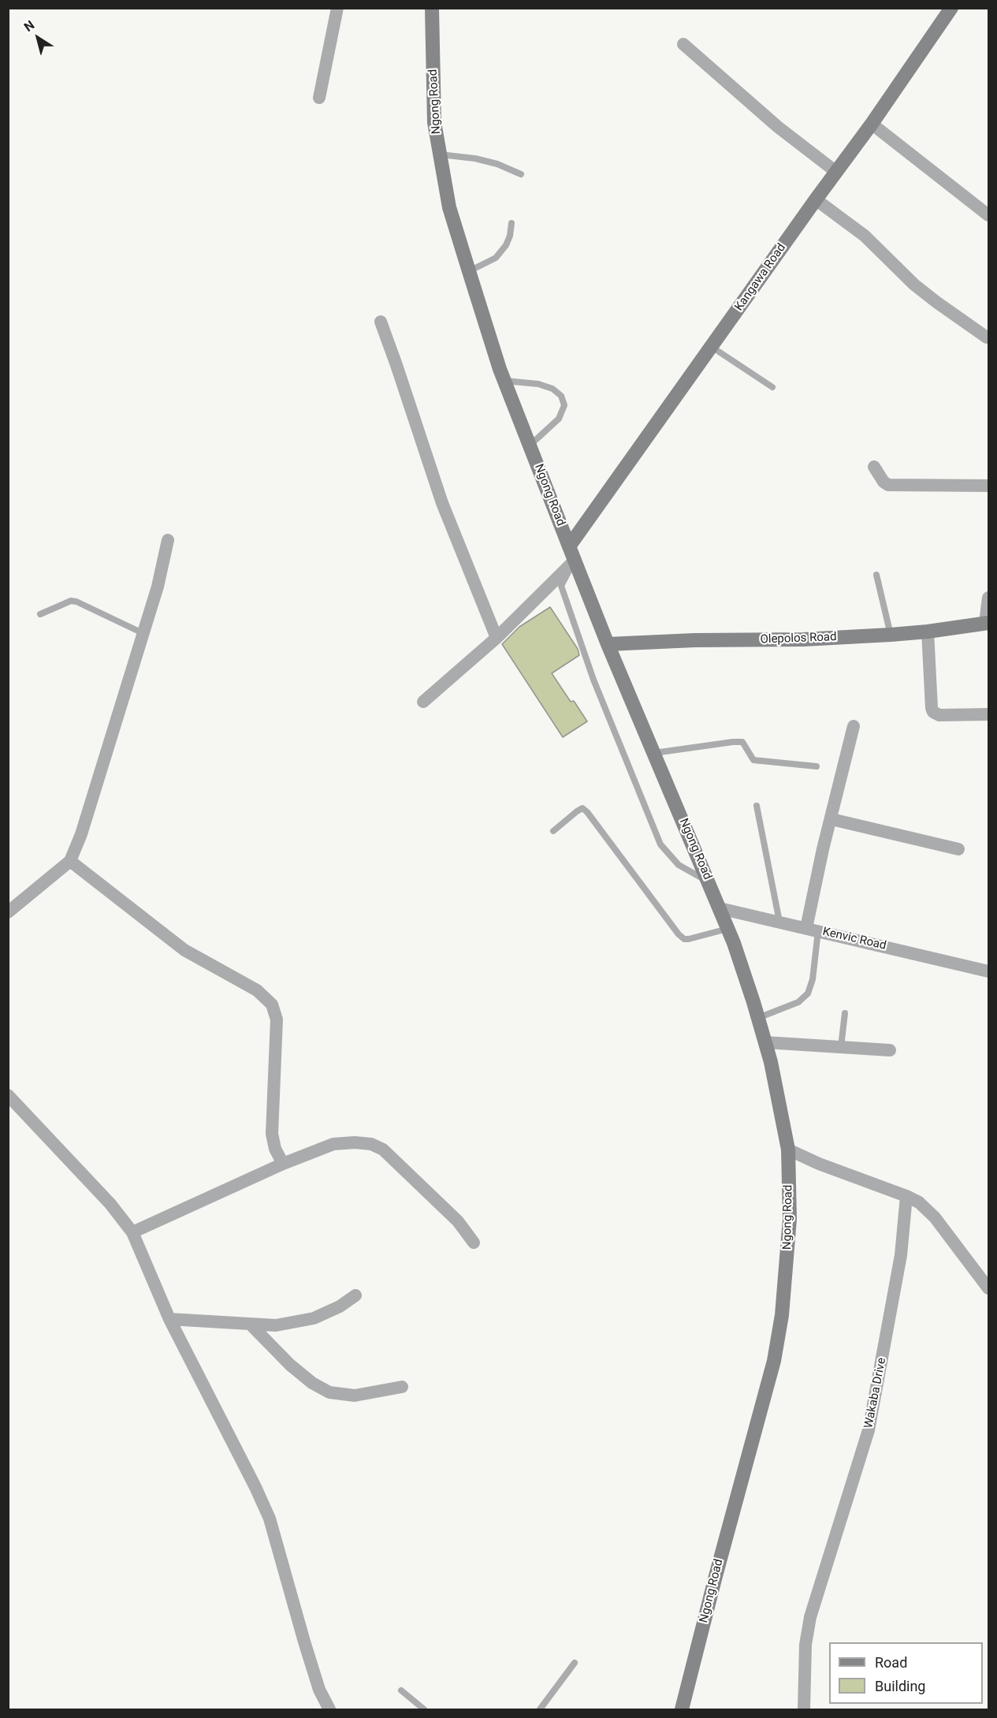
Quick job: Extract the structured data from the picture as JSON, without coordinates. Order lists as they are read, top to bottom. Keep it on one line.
{"streets":{"main road":["Ngong Road","Kangawa Road","Olepolos Road"],"street":["Kenvic Road","Wakaba Drive"]},"crossings":[["Ngong Road","Kangawa Road"],["Ngong Road","Olepolos Road"],["Ngong Road","Kenvic Road"]],"legend":["Road","Building"],"north":"top left"}
